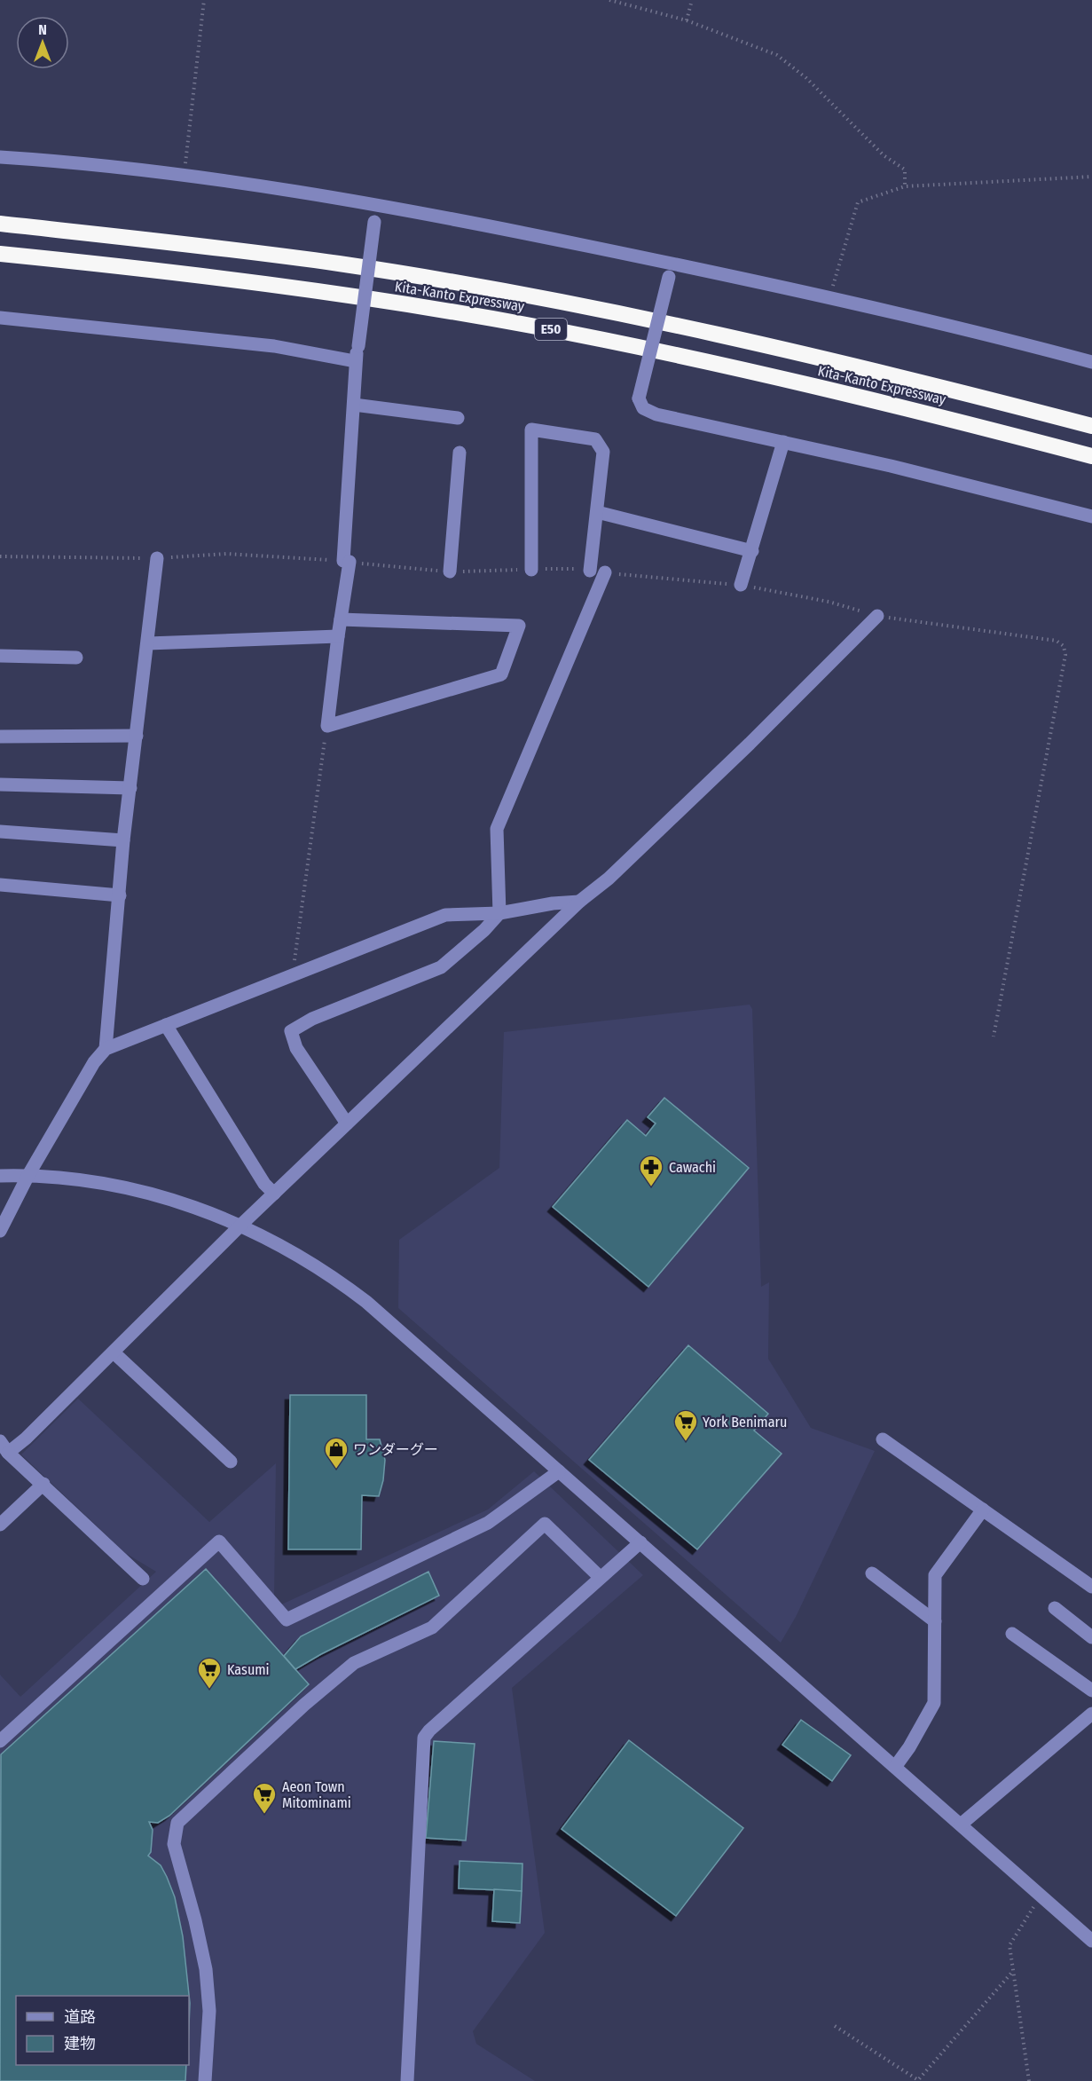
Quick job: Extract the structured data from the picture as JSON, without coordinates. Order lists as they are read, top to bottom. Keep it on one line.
{"streets":{"highway":["Kita-Kanto Expressway","E50"]},"places":{"pharmacy":["Cawachi"],"supermarket":["York Benimaru","Kasumi","Aeon Town Mitominami"],"shop":["ワンダーグー"]},"legend":["道路","建物"],"north":"top"}
